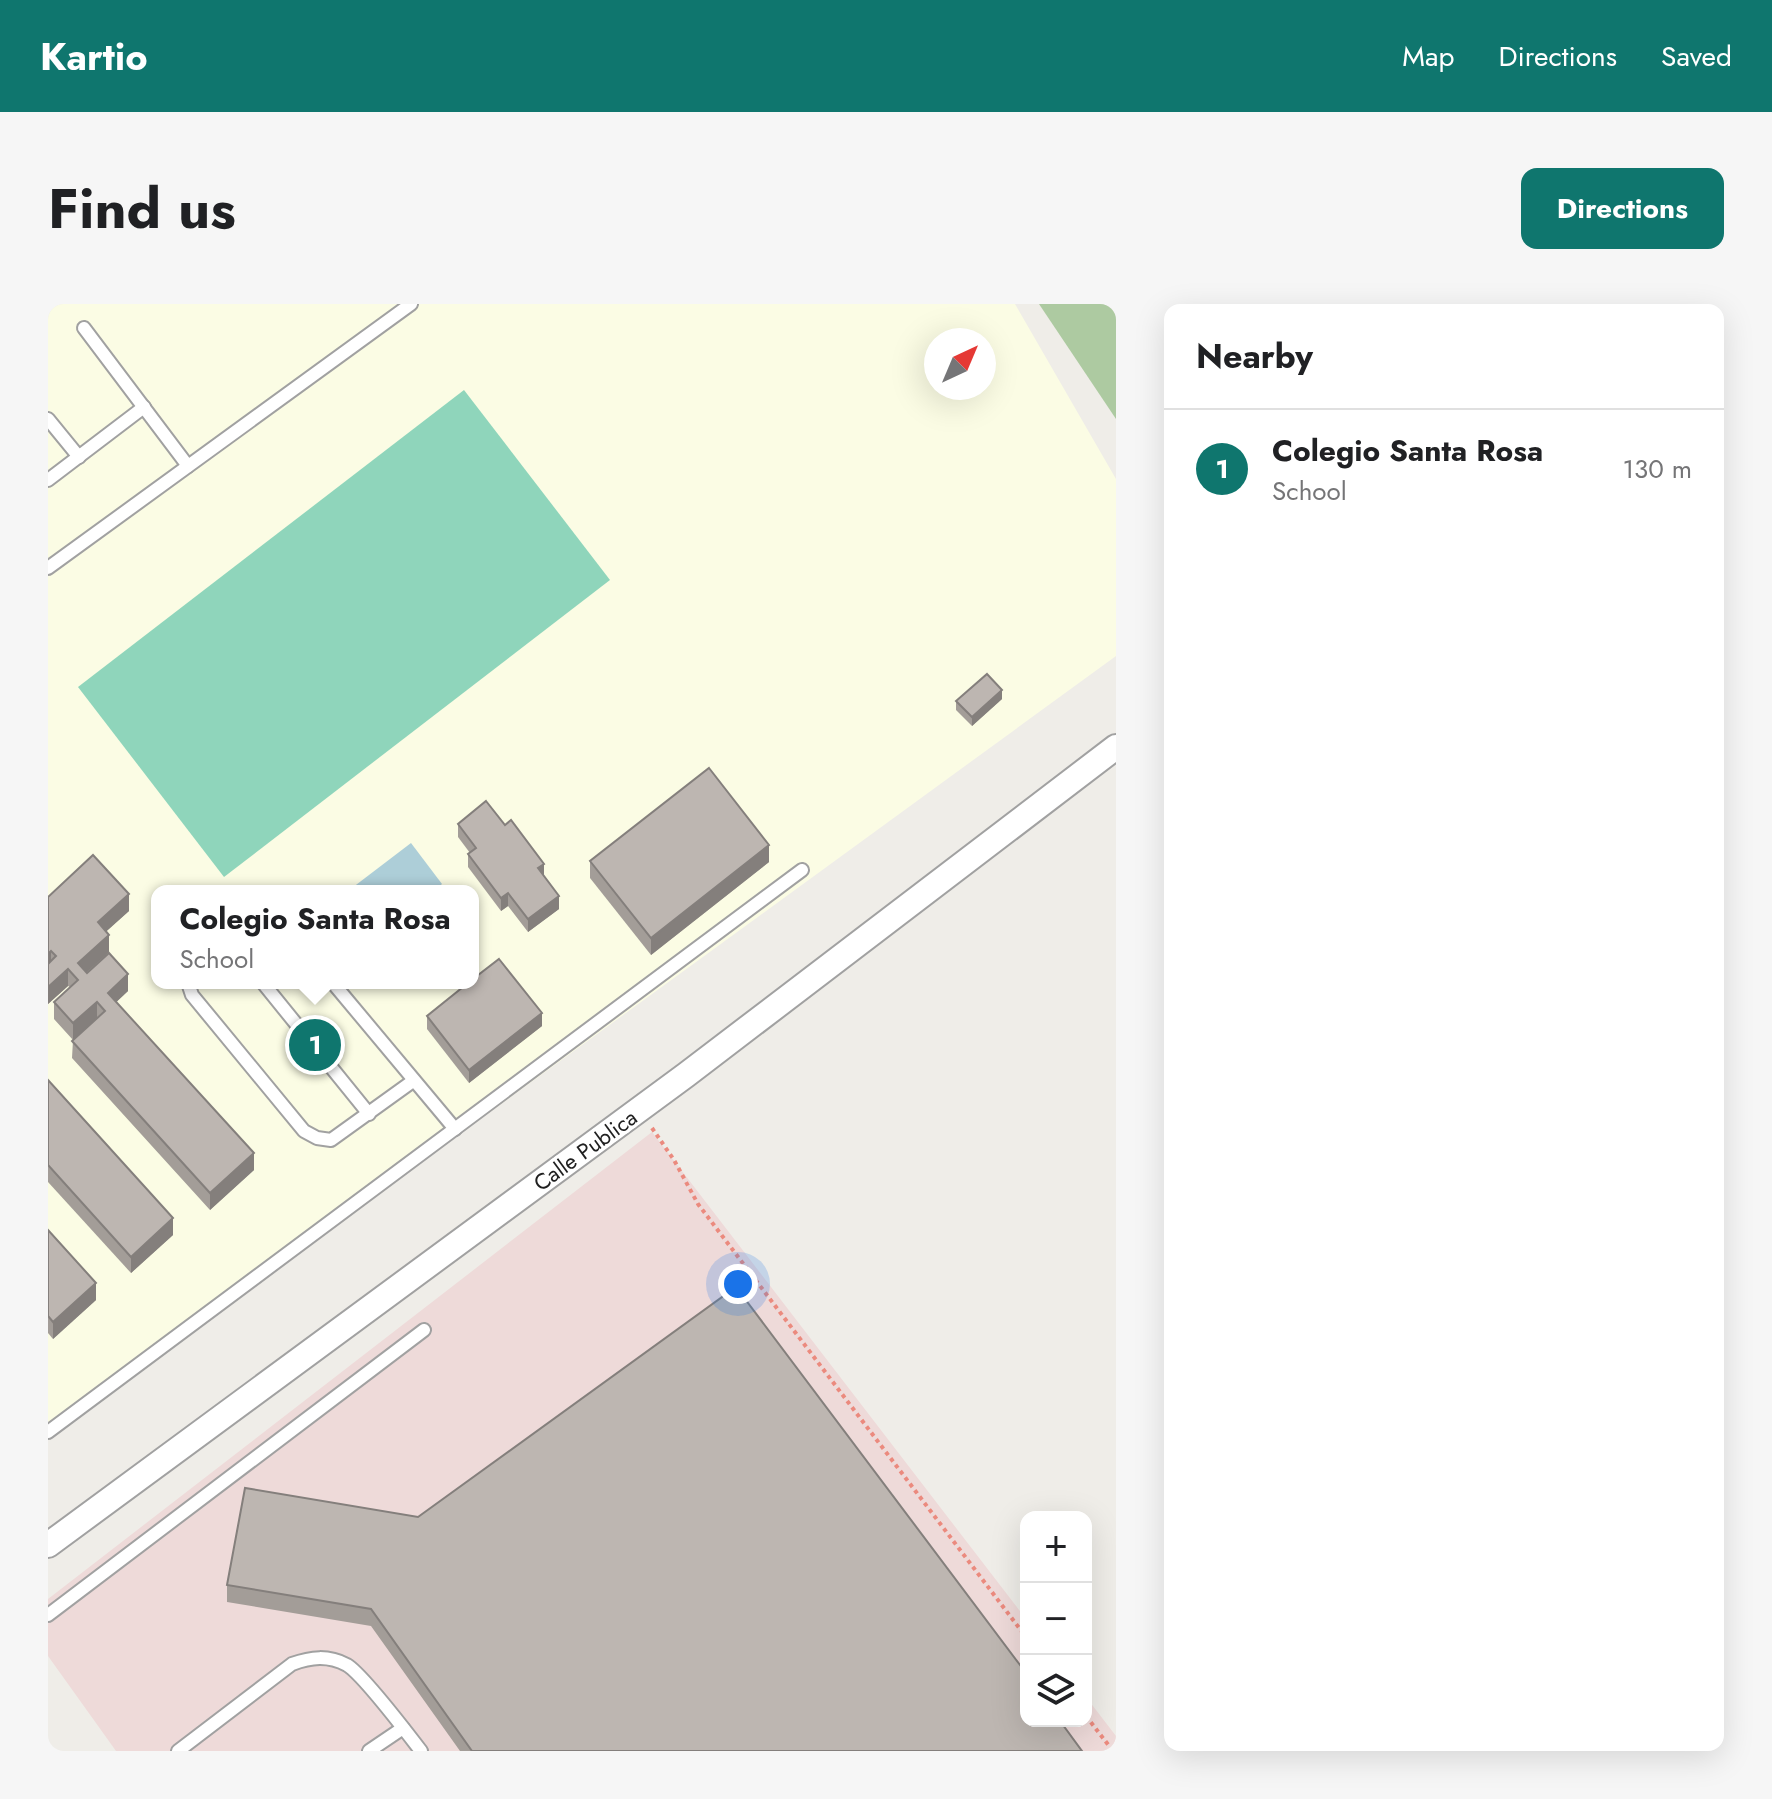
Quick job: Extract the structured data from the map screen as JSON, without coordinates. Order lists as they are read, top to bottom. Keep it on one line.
{"streets":{"street":["Calle Publica"]},"north":"top right","page":{"header":"Kartio","nav":["Map","Directions","Saved"],"title":"Find us","buttons":"Directions","heading":"Nearby","list":[{"mark":"1","name":"Colegio Santa Rosa","note":"School","value":"130 m"}],"popup":["Colegio Santa Rosa","School"],"pins":"1","map_buttons":["+","−"]}}
